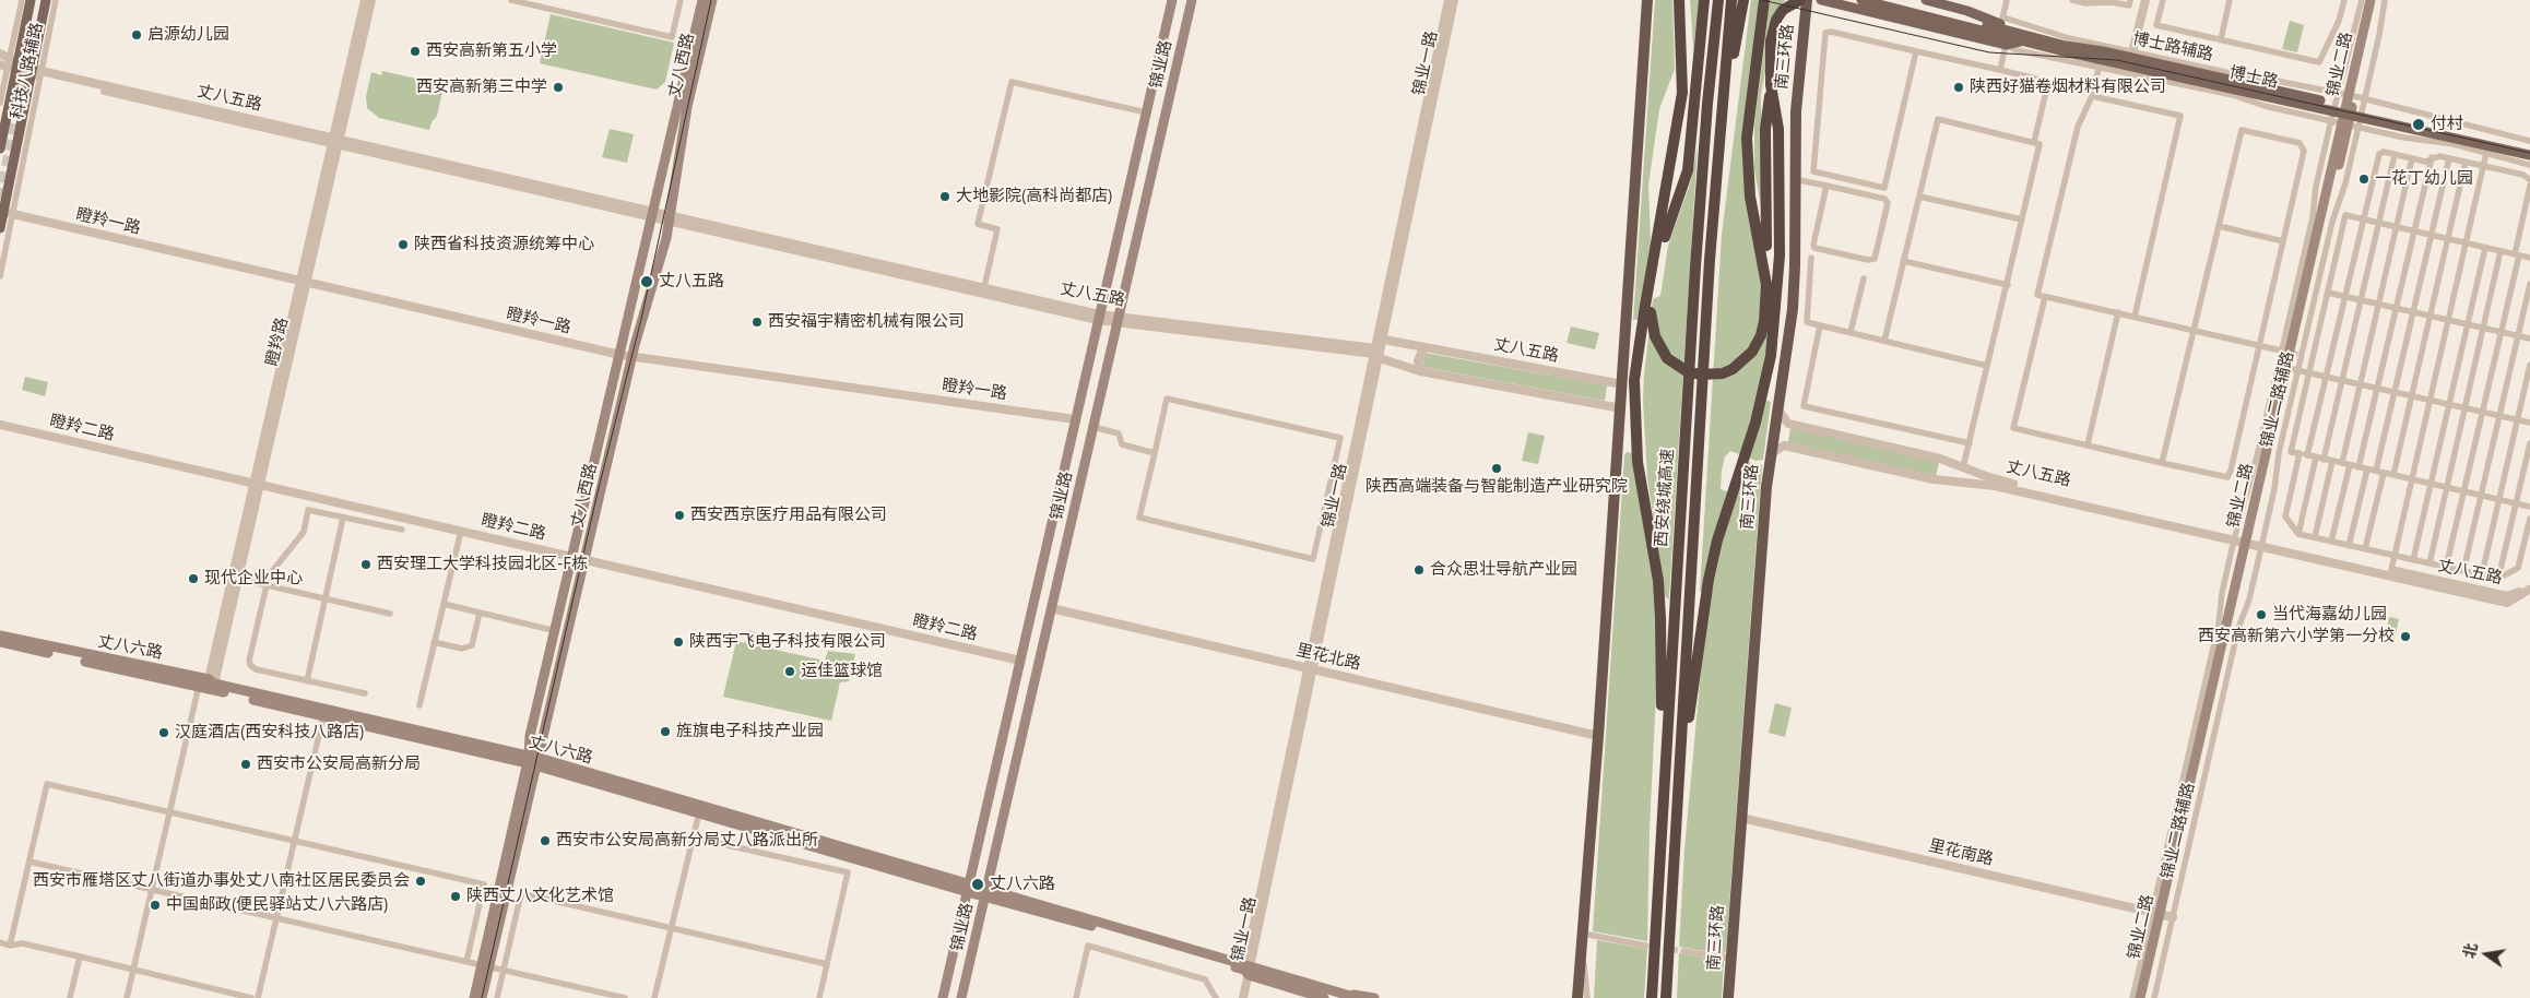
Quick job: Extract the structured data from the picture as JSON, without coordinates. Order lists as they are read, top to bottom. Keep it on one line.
{"streets":{"highway":["南三环路","西安绕城高速"],"main road":["锦业路","锦业二路","丈八西路","博士路","丈八六路"],"street":["博士路辅路","锦业一路","科技八路辅路","丈八五路","瞪羚一路","瞪羚路","锦业二路辅路","瞪羚二路","里花北路","里花南路"]},"crossings":[["博士路辅路","锦业二路"],["博士路辅路","博士路"],["博士路辅路","锦业二路辅路"],["南三环路","丈八五路"],["南三环路","里花南路"],["锦业一路","丈八五路"],["锦业一路","丈八六路"],["锦业一路","里花北路"],["锦业路","丈八五路"],["锦业路","瞪羚一路"],["锦业路","瞪羚二路"],["锦业路","丈八六路"],["锦业路","里花北路"],["锦业二路","博士路"],["锦业二路","丈八五路"],["锦业二路","锦业二路辅路"],["锦业二路","里花南路"],["丈八西路","丈八五路"],["丈八西路","瞪羚一路"],["丈八西路","瞪羚二路"],["丈八西路","丈八六路"],["科技八路辅路","丈八五路"],["科技八路辅路","瞪羚一路"],["博士路","锦业二路辅路"],["丈八五路","瞪羚路"],["丈八五路","锦业二路辅路"],["瞪羚一路","瞪羚路"],["瞪羚路","瞪羚二路"],["瞪羚路","丈八六路"],["锦业二路辅路","里花南路"]],"places":["启源幼儿园","西安高新第五小学","西安高新第三中学","陕西好猫卷烟材料有限公司","付村","一花丁幼儿园","大地影院(高科尚都店)","陕西省科技资源统筹中心","丈八五路","西安福宇精密机械有限公司","陕西高端装备与智能制造产业研究院","西安西京医疗用品有限公司","西安理工大学科技园北区-F栋","合众思壮导航产业园","现代企业中心","当代海嘉幼儿园","西安高新第六小学第一分校","陕西宇飞电子科技有限公司","运佳篮球馆","旌旗电子科技产业园","汉庭酒店(西安科技八路店)","西安市公安局高新分局","西安市公安局高新分局丈八路派出所","西安市雁塔区丈八街道办事处丈八南社区居民委员会","丈八六路","陕西丈八文化艺术馆","中国邮政(便民驿站丈八六路店)"],"north":"left"}
